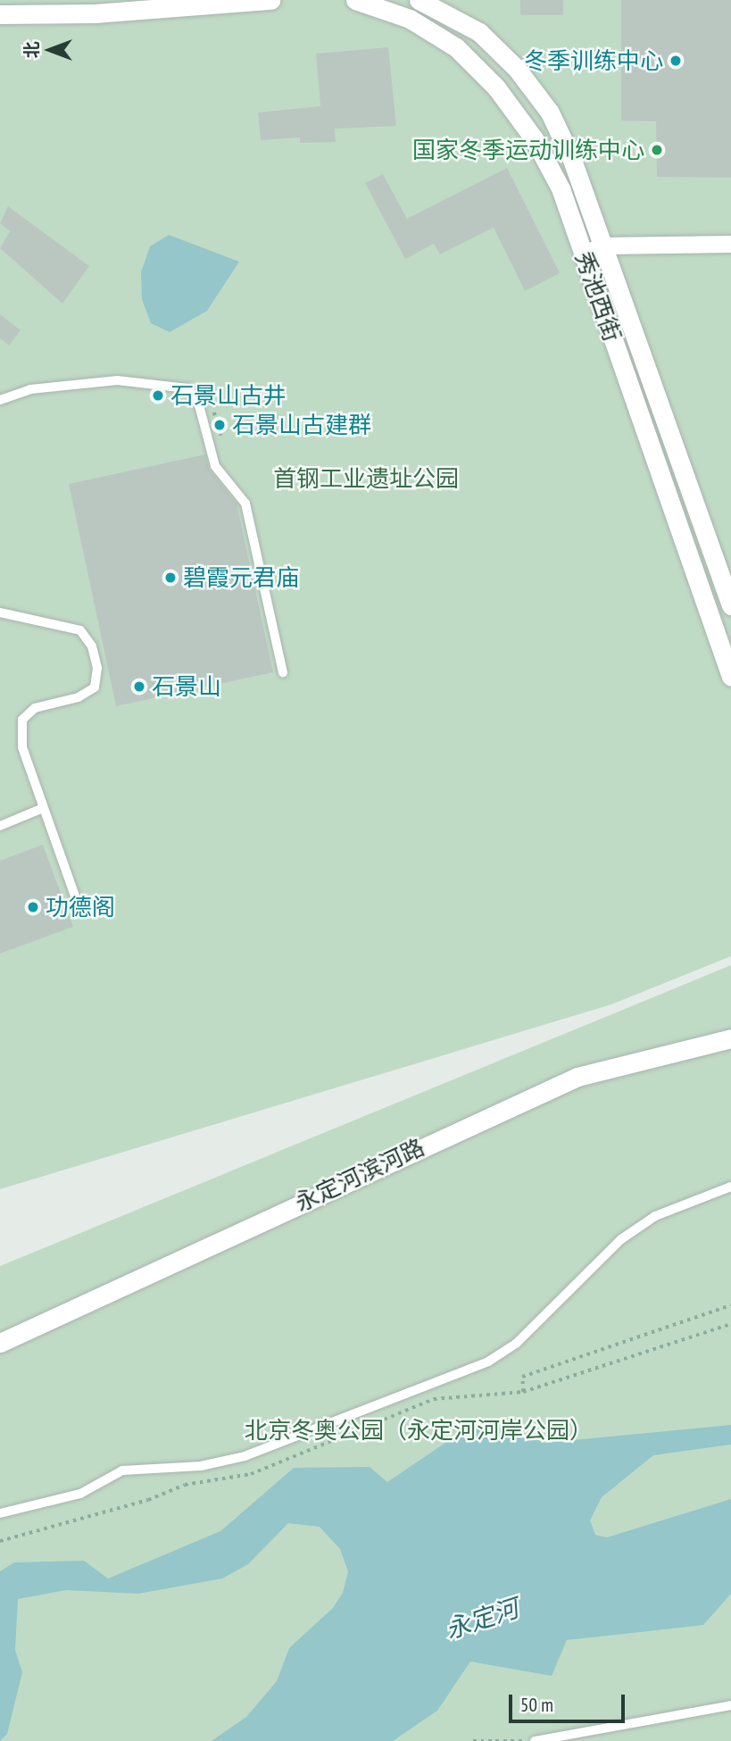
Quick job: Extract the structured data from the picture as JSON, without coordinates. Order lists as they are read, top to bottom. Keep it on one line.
{"streets":{"street":["秀池西街","永定河滨河路"]},"water":["永定河"],"parks":["首钢工业遗址公园","北京冬奥公园（永定河河岸公园）"],"places":["冬季训练中心","国家冬季运动训练中心","石景山古井","石景山古建群","碧霞元君庙","石景山","功德阁"],"scale_bar":"50 m","north":"left"}
